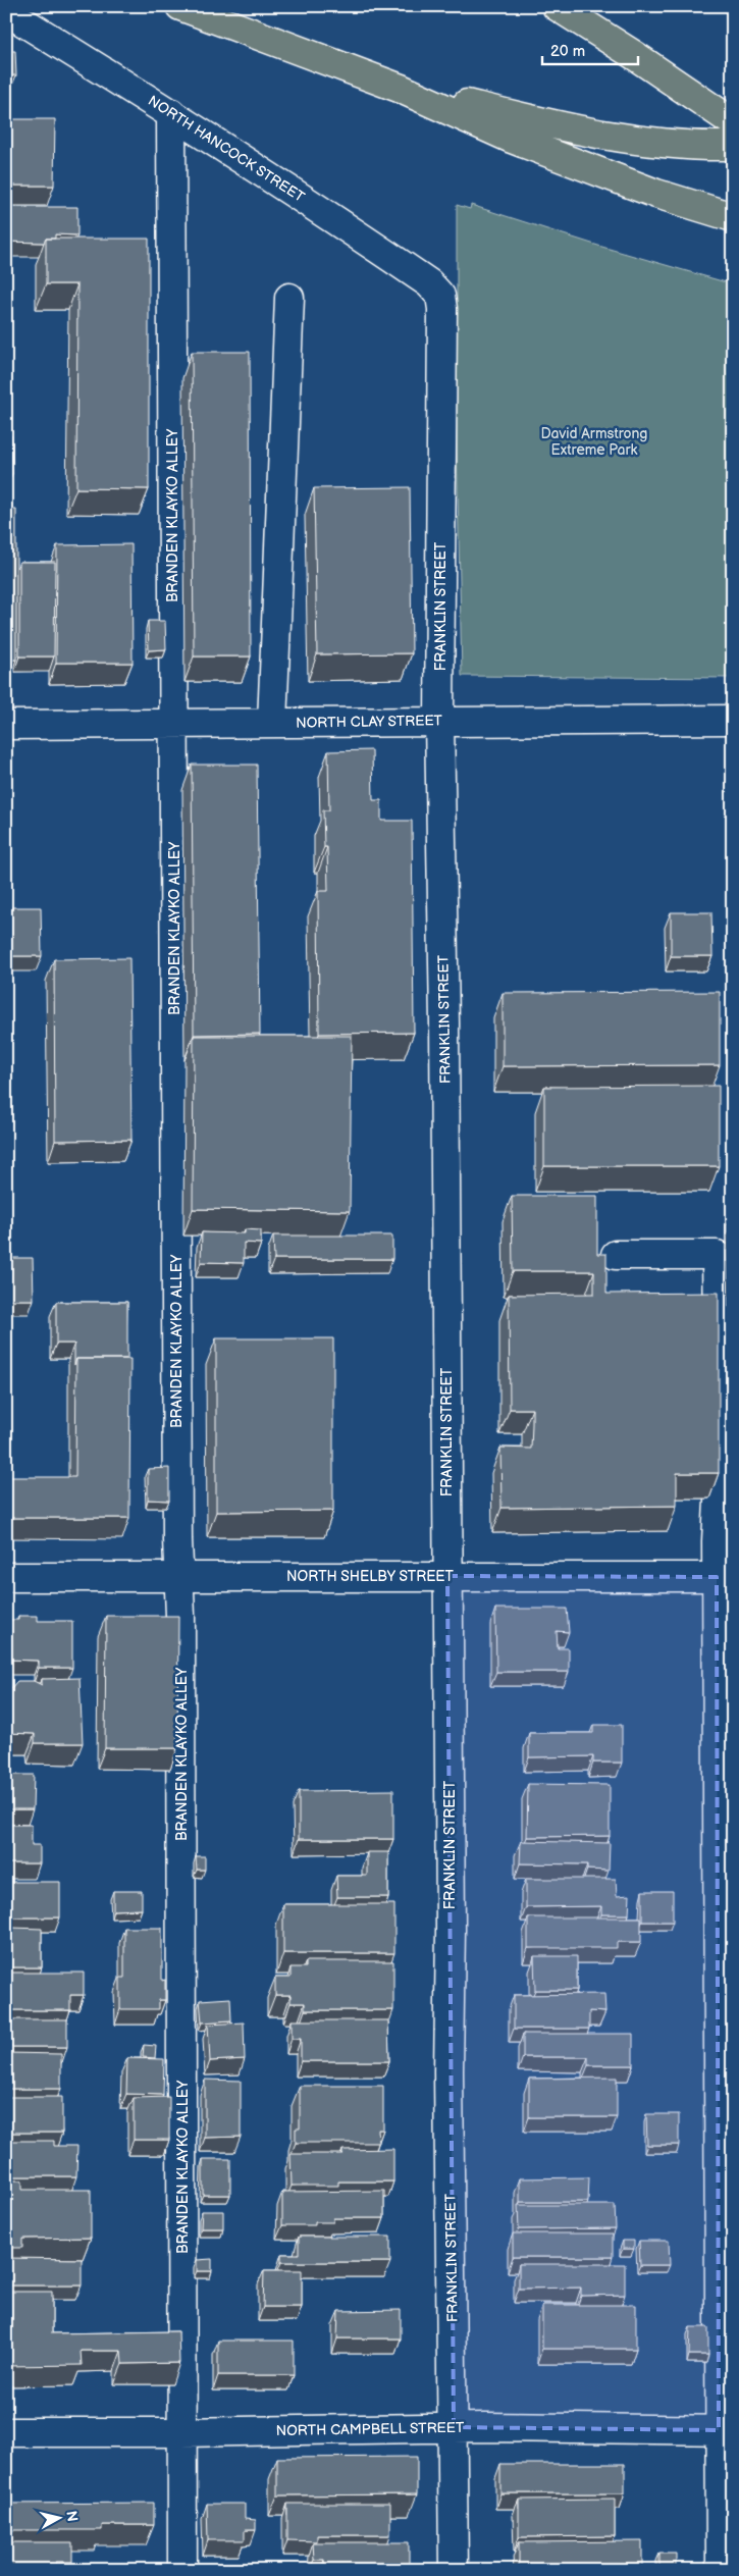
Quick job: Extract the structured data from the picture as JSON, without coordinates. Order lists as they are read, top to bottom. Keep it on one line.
{"streets":{"street":["NORTH HANCOCK STREET","BRANDEN KLAYKO ALLEY","FRANKLIN STREET","NORTH CLAY STREET","NORTH SHELBY STREET","NORTH CAMPBELL STREET"]},"crossings":[["NORTH HANCOCK STREET","BRANDEN KLAYKO ALLEY"],["NORTH HANCOCK STREET","FRANKLIN STREET"],["BRANDEN KLAYKO ALLEY","NORTH CLAY STREET"],["BRANDEN KLAYKO ALLEY","NORTH SHELBY STREET"],["BRANDEN KLAYKO ALLEY","NORTH CAMPBELL STREET"],["FRANKLIN STREET","NORTH CLAY STREET"],["FRANKLIN STREET","NORTH SHELBY STREET"],["FRANKLIN STREET","NORTH CAMPBELL STREET"]],"parks":["David Armstrong Extreme Park"],"scale_bar":"20 m","north":"right"}
